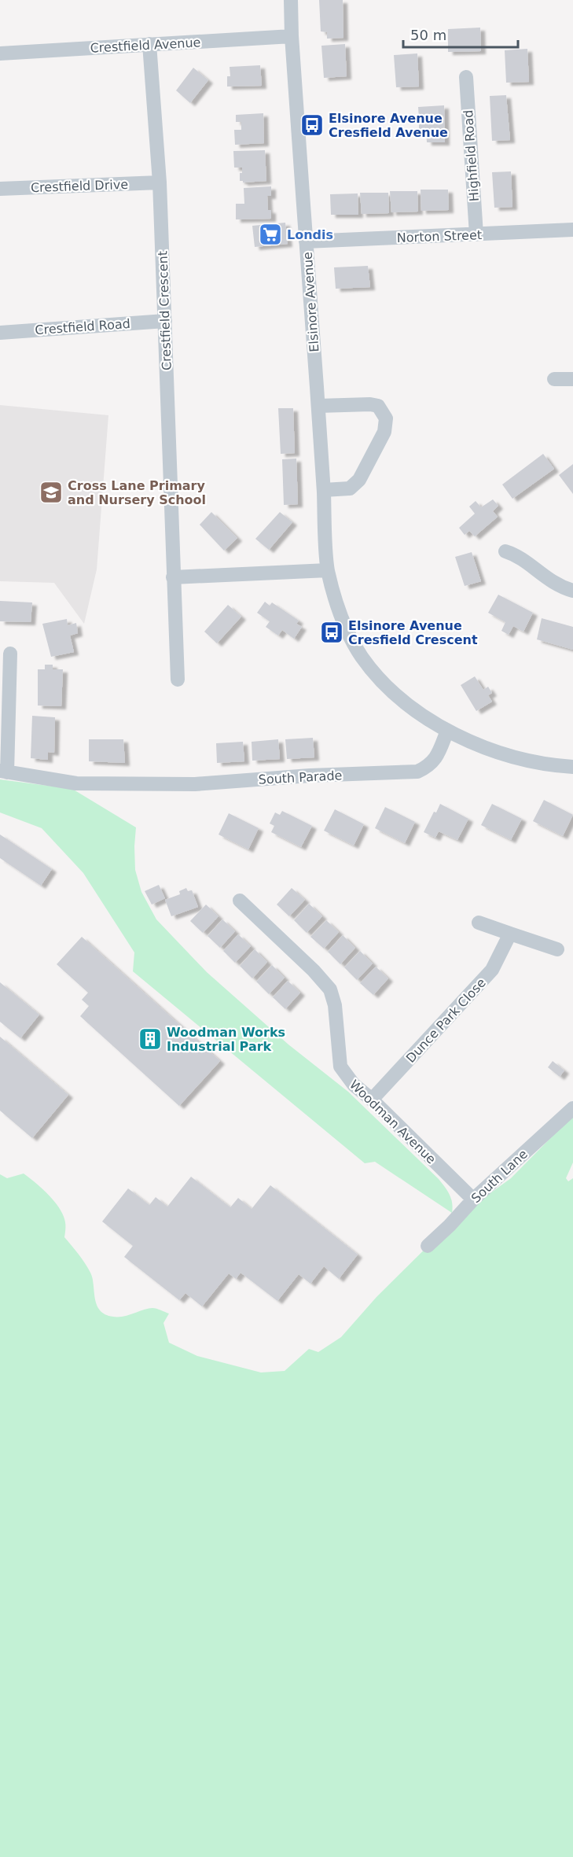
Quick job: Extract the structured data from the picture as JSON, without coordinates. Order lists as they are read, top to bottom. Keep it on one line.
{"streets":{"street":["Crestfield Avenue","Highfield Road","Crestfield Drive","Norton Street","Elsinore Avenue","Crestfield Crescent","Crestfield Road","South Parade","Dunce Park Close","Woodman Avenue","South Lane"]},"crossings":[["Crestfield Avenue","Elsinore Avenue"],["Crestfield Avenue","Crestfield Crescent"],["Highfield Road","Norton Street"],["Crestfield Drive","Crestfield Crescent"],["Norton Street","Elsinore Avenue"],["Elsinore Avenue","South Parade"],["Crestfield Crescent","Crestfield Road"],["Dunce Park Close","Woodman Avenue"],["Woodman Avenue","South Lane"]],"places":{"bus stop":["Elsinore Avenue Cresfield Avenue","Elsinore Avenue Cresfield Crescent"],"supermarket":["Londis"],"school or university":["Cross Lane Primary and Nursery School"],"building":["Woodman Works Industrial Park"]},"scale_bar":"50 m"}
